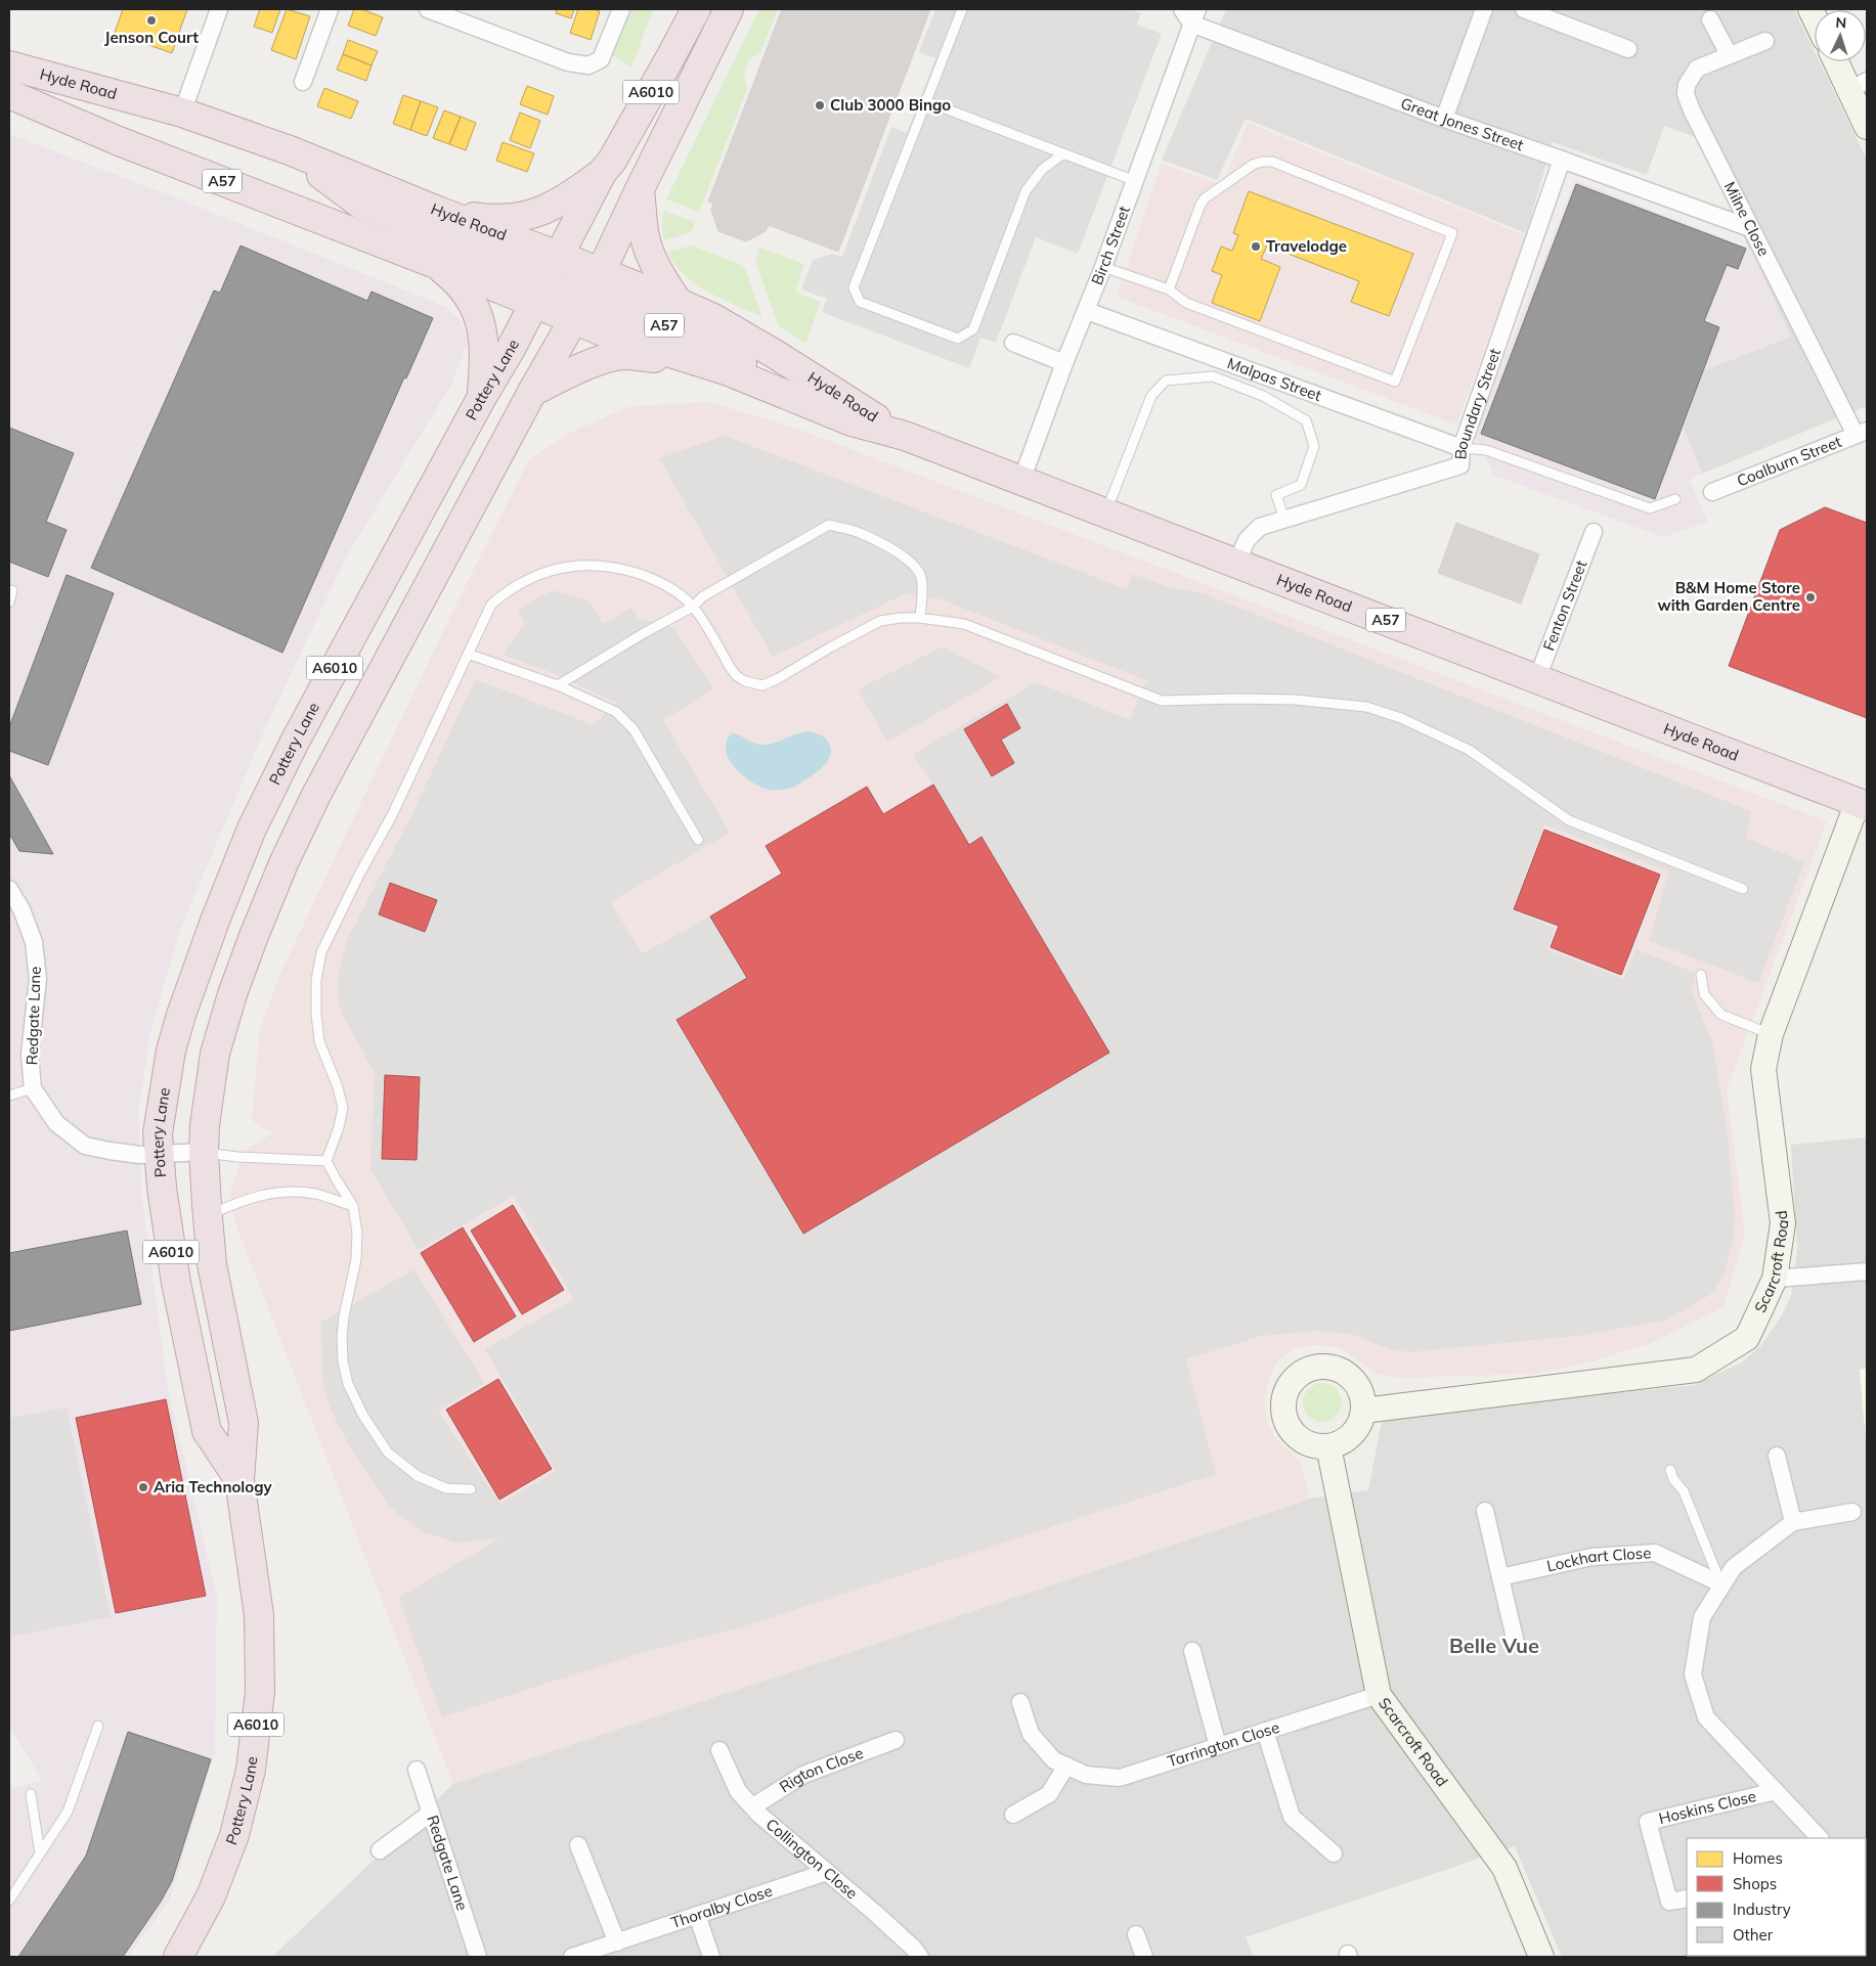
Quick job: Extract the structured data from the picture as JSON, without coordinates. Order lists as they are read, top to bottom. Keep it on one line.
{"streets":{"highway":["Hyde Road","A6010","A57","Pottery Lane"],"street":["Great Jones Street","Milne Close","Birch Street","Malpas Street","Boundary Street","Coalburn Street","Fenton Street","Redgate Lane","Scarcroft Road","Lockhart Close","Tarrington Close","Rigton Close","Hoskins Close","Collington Close","Thoralby Close"]},"crossings":[["Hyde Road","A57"],["Hyde Road","Birch Street"],["Hyde Road","Pottery Lane"],["Hyde Road","Boundary Street"],["Hyde Road","Fenton Street"],["Hyde Road","Scarcroft Road"],["Great Jones Street","Milne Close"],["Great Jones Street","Birch Street"],["Great Jones Street","Boundary Street"],["A57","Pottery Lane"],["Milne Close","Coalburn Street"],["Birch Street","Malpas Street"],["Pottery Lane","Redgate Lane"],["Malpas Street","Boundary Street"],["Scarcroft Road","Tarrington Close"],["Rigton Close","Collington Close"],["Collington Close","Thoralby Close"]],"districts":["Belle Vue"],"places":["Jenson Court","Club 3000 Bingo","Travelodge","B&M Home Store with Garden Centre","Aria Technology"],"legend":["Homes","Shops","Industry","Other"],"north":"top"}
